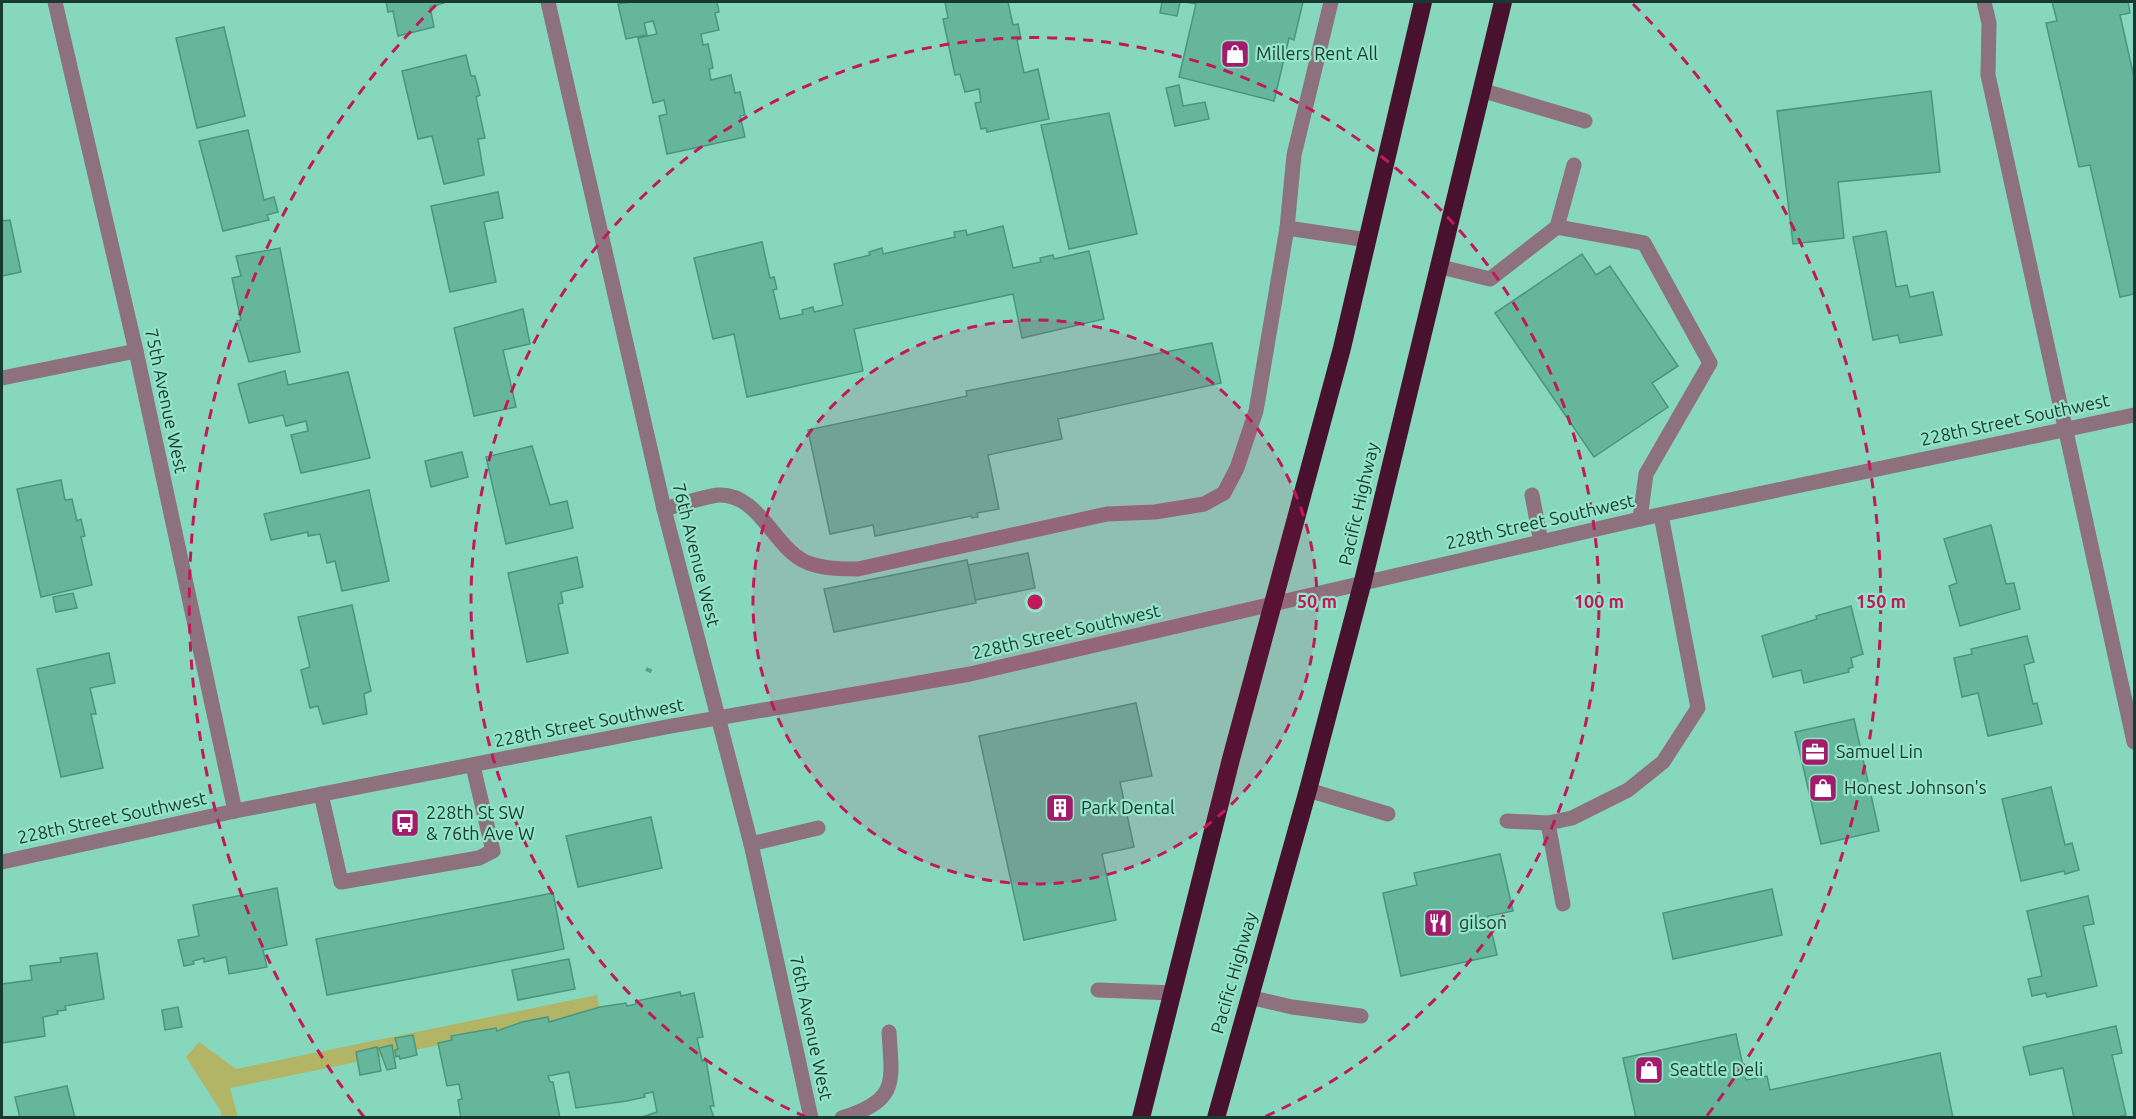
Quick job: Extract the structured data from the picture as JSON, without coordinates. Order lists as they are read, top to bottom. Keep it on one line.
{"streets":{"highway":["Pacific Highway"],"street":["75th Avenue West","228th Street Southwest","76th Avenue West"]},"crossings":[["75th Avenue West","228th Street Southwest"],["228th Street Southwest","Pacific Highway"],["228th Street Southwest","76th Avenue West"]],"places":{"shop":["Millers Rent All","Honest Johnson's","Seattle Deli"],"office":["Samuel Lin"],"building":["Park Dental"],"bus stop":["228th St SW & 76th Ave W"],"restaurant":["gilson"]},"rings":["50 m","100 m","150 m"]}
